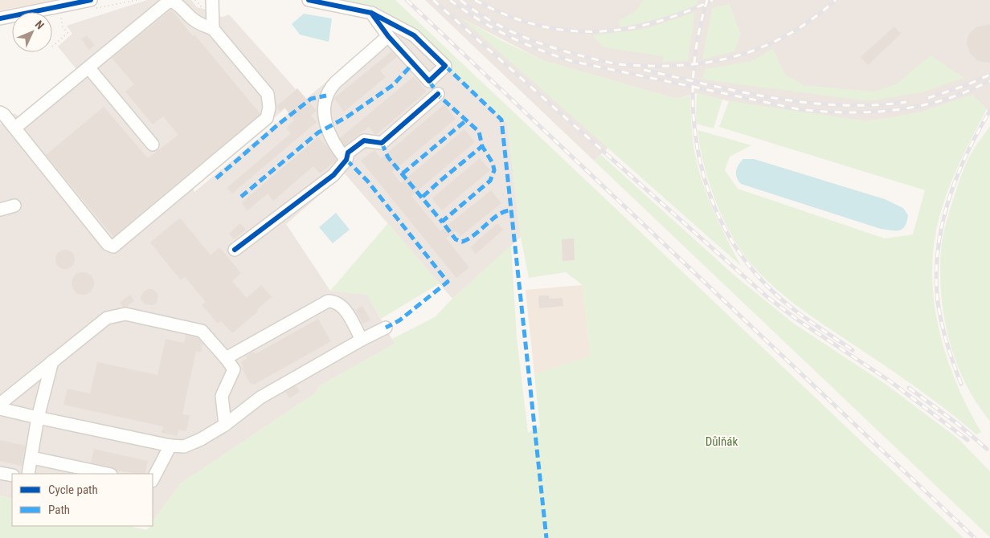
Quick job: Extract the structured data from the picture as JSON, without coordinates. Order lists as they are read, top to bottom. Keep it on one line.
{"parks":["Důlňák"],"legend":["Cycle path","Path"],"north":"top right"}
